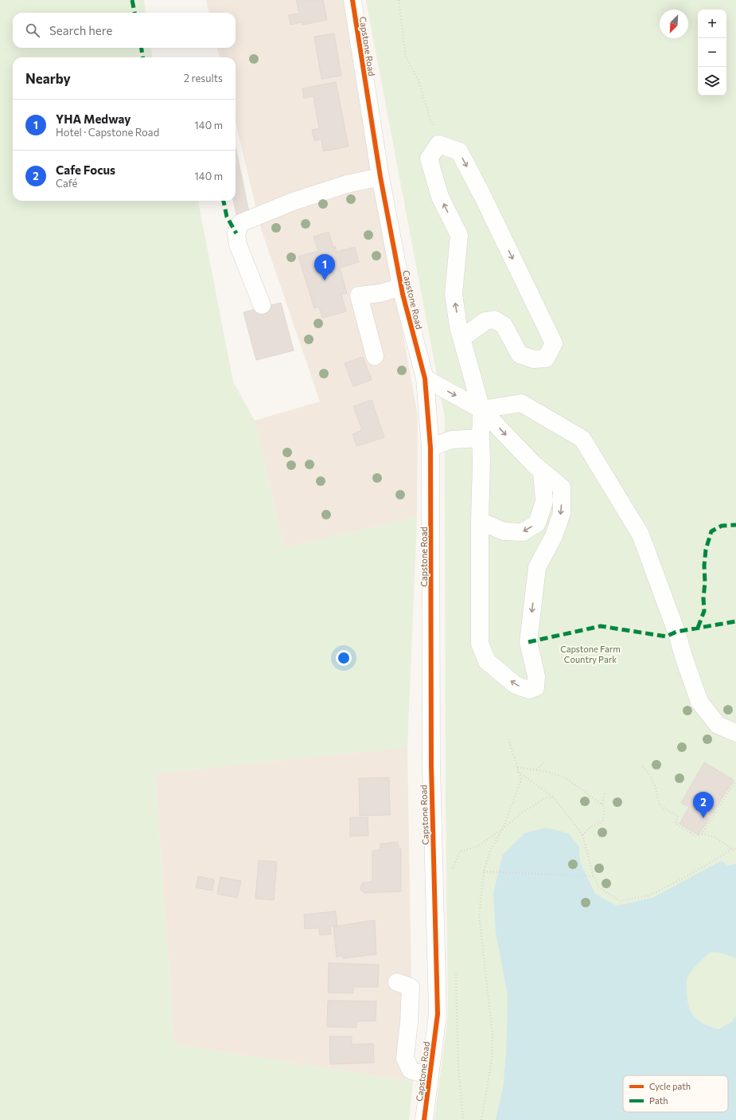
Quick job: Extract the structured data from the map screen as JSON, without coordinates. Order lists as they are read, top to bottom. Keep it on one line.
{"streets":{"street":["Capstone Road"]},"parks":["Capstone Farm Country Park"],"legend":["Cycle path","Path"],"north":"bottom left","page":{"map_buttons":["+","−"],"search":"Search here","heading":["Nearby","2 results"],"list":[{"mark":"1","name":"YHA Medway","note":"Hotel · Capstone Road","value":"140 m"},{"mark":"2","name":"Cafe Focus","note":"Café","value":"140 m"}],"pins":["1","2"]}}
